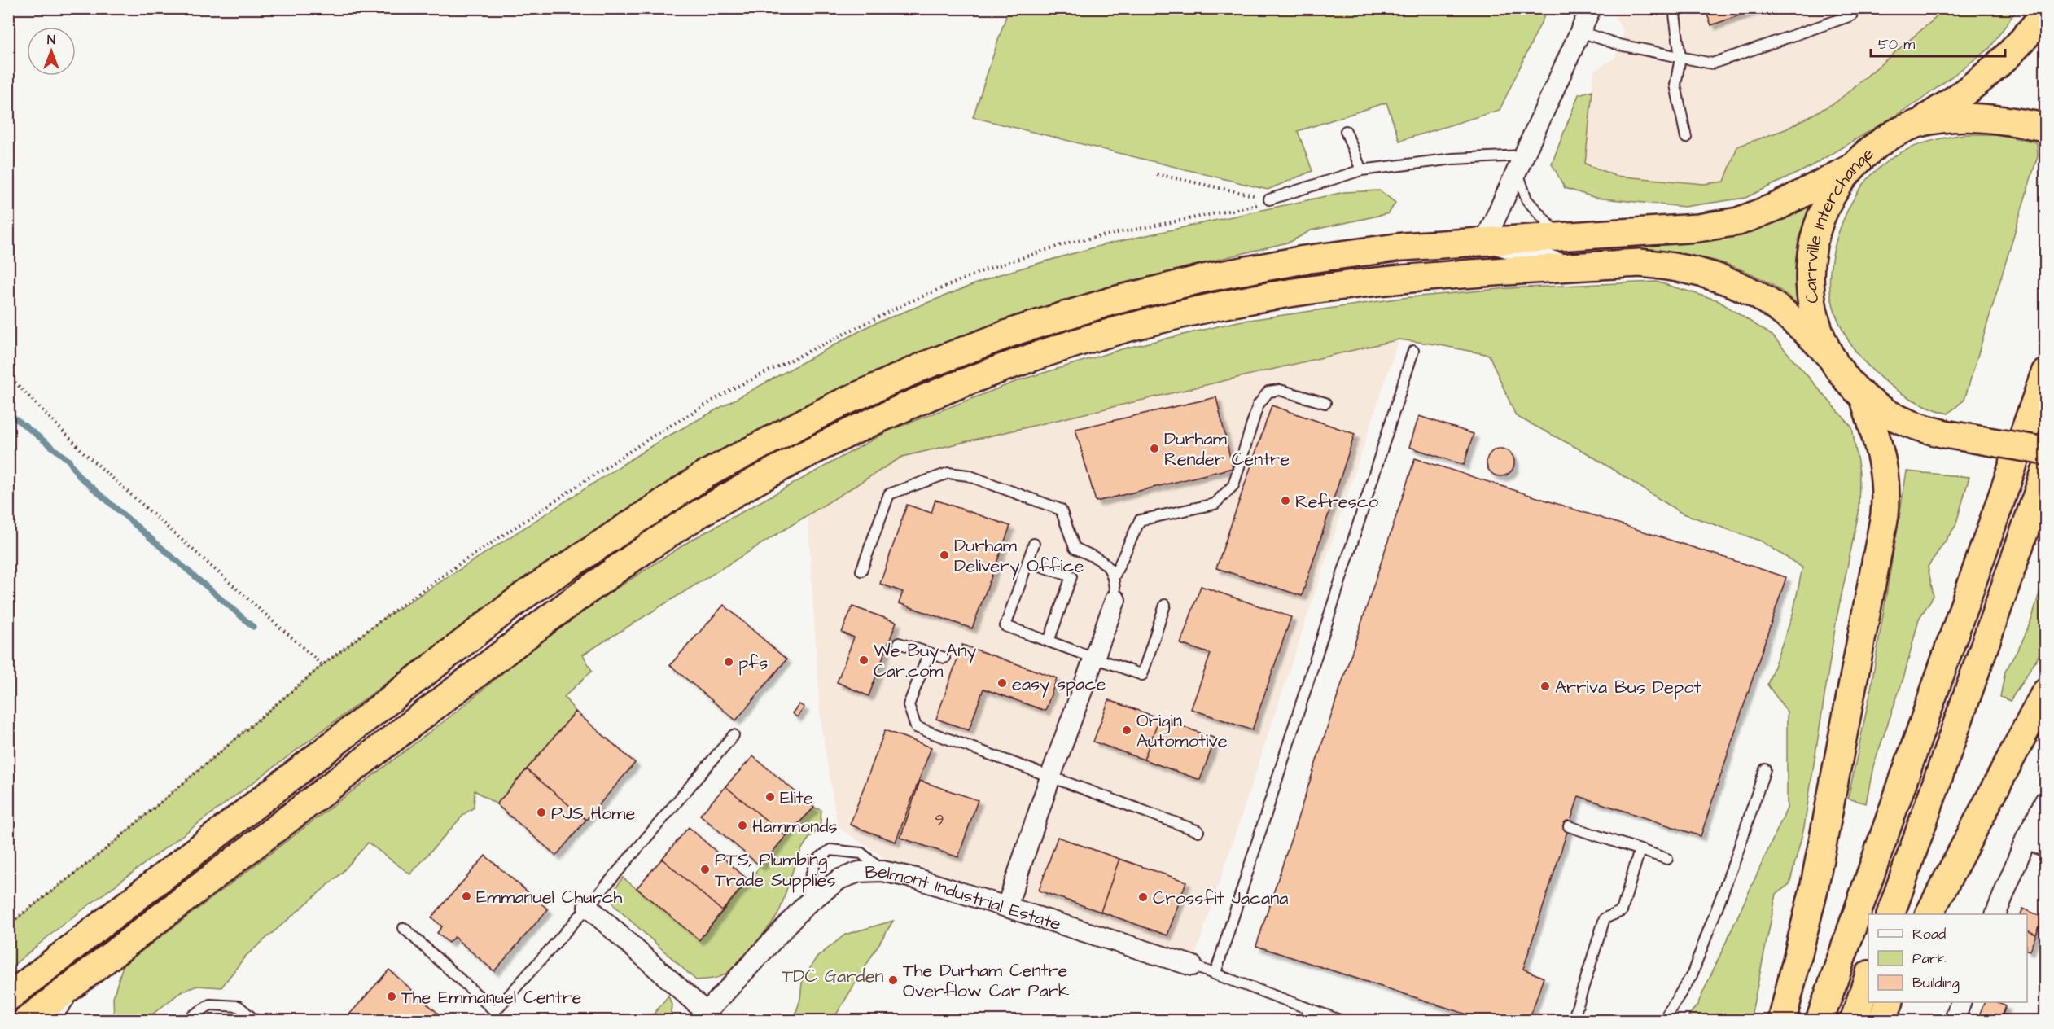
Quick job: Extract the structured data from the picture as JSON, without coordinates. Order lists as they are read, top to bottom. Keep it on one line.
{"streets":{"highway":["Carrville Interchange"],"street":["Belmont Industrial Estate"]},"parks":["TDC Garden"],"places":["Durham Render Centre","Refresco","Durham Delivery Office","We Buy Any Car.com","pfs","easy space","Arriva Bus Depot","Origin Automotive","Elite","PJS Home","Hammonds","PTS, Plumbing Trade Supplies","Emmanuel Church","Crossfit Jacana","The Durham Centre Overflow Car Park","The Emmanuel Centre"],"house_numbers":["9"],"legend":["Road","Park","Building"],"scale_bar":"50 m","north":"top"}
